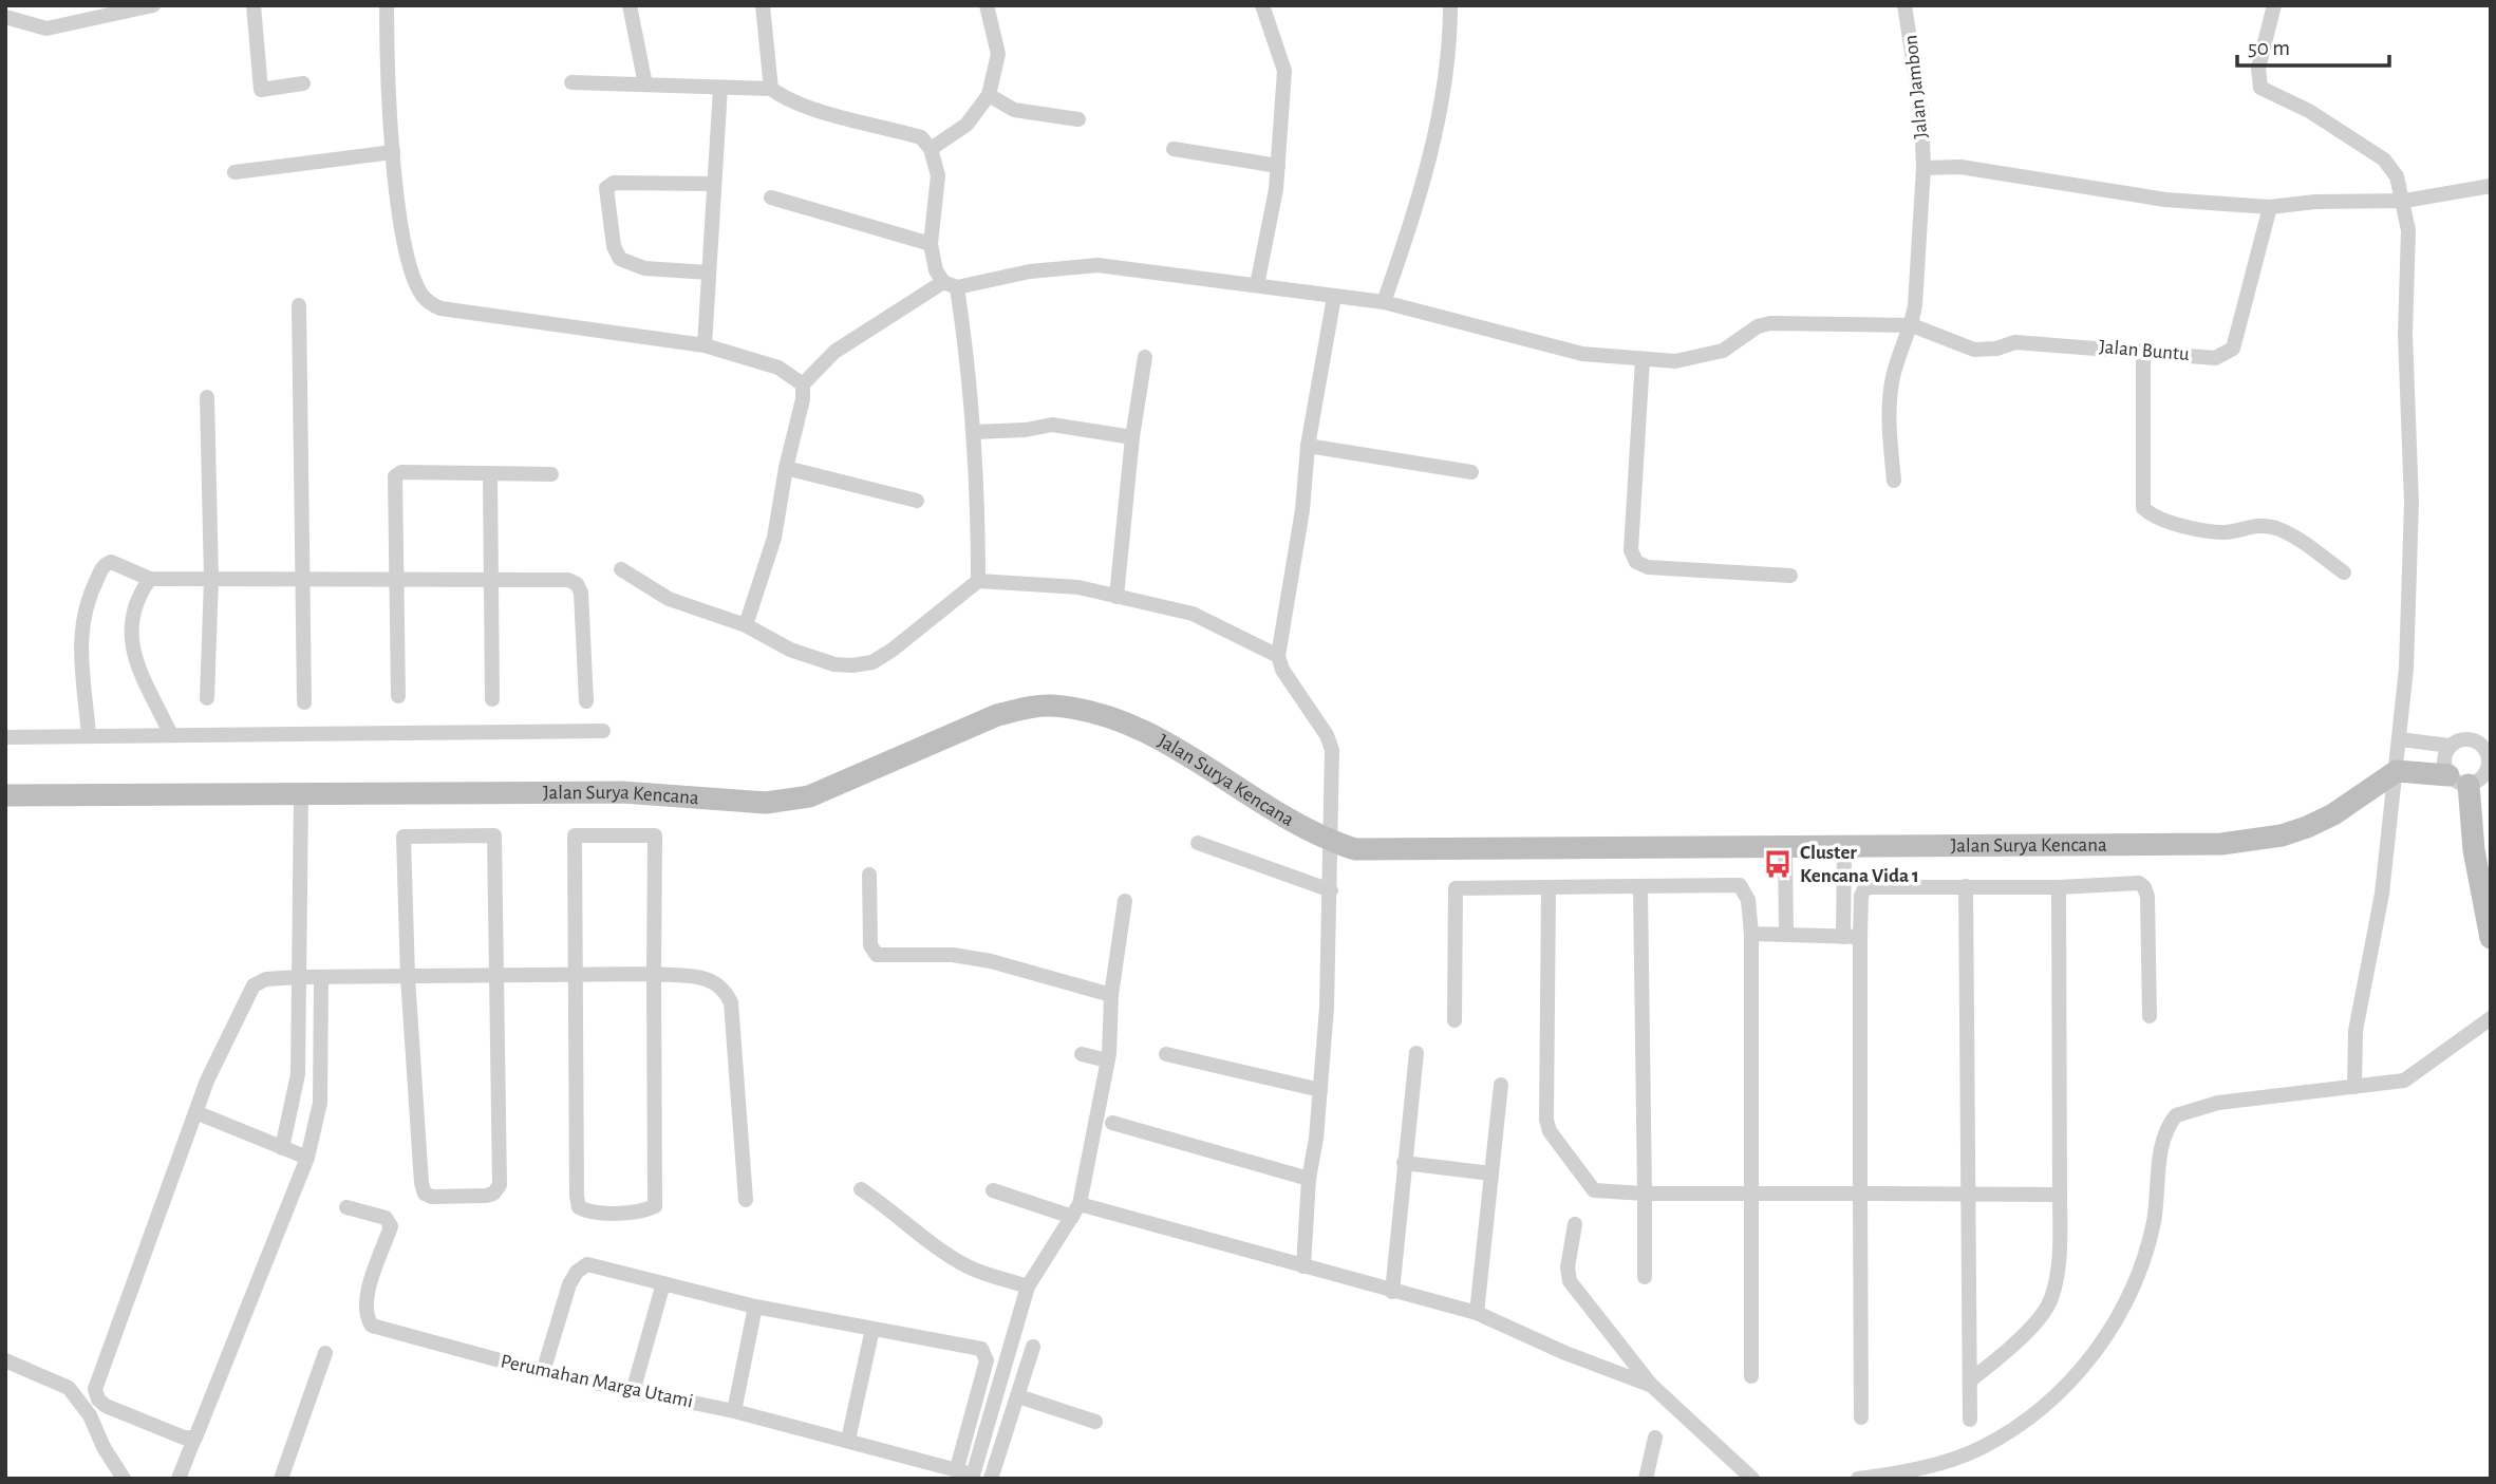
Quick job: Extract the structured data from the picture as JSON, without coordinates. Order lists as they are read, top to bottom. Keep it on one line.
{"streets":{"street":["Jalan Jambon","Jalan Buntu","Jalan Surya Kencana","Perumahan Marga Utami"]},"crossings":[["Jalan Jambon","Jalan Buntu"]],"places":{"bus stop":["Cluster Kencana Vida 1"]},"scale_bar":"50 m"}
